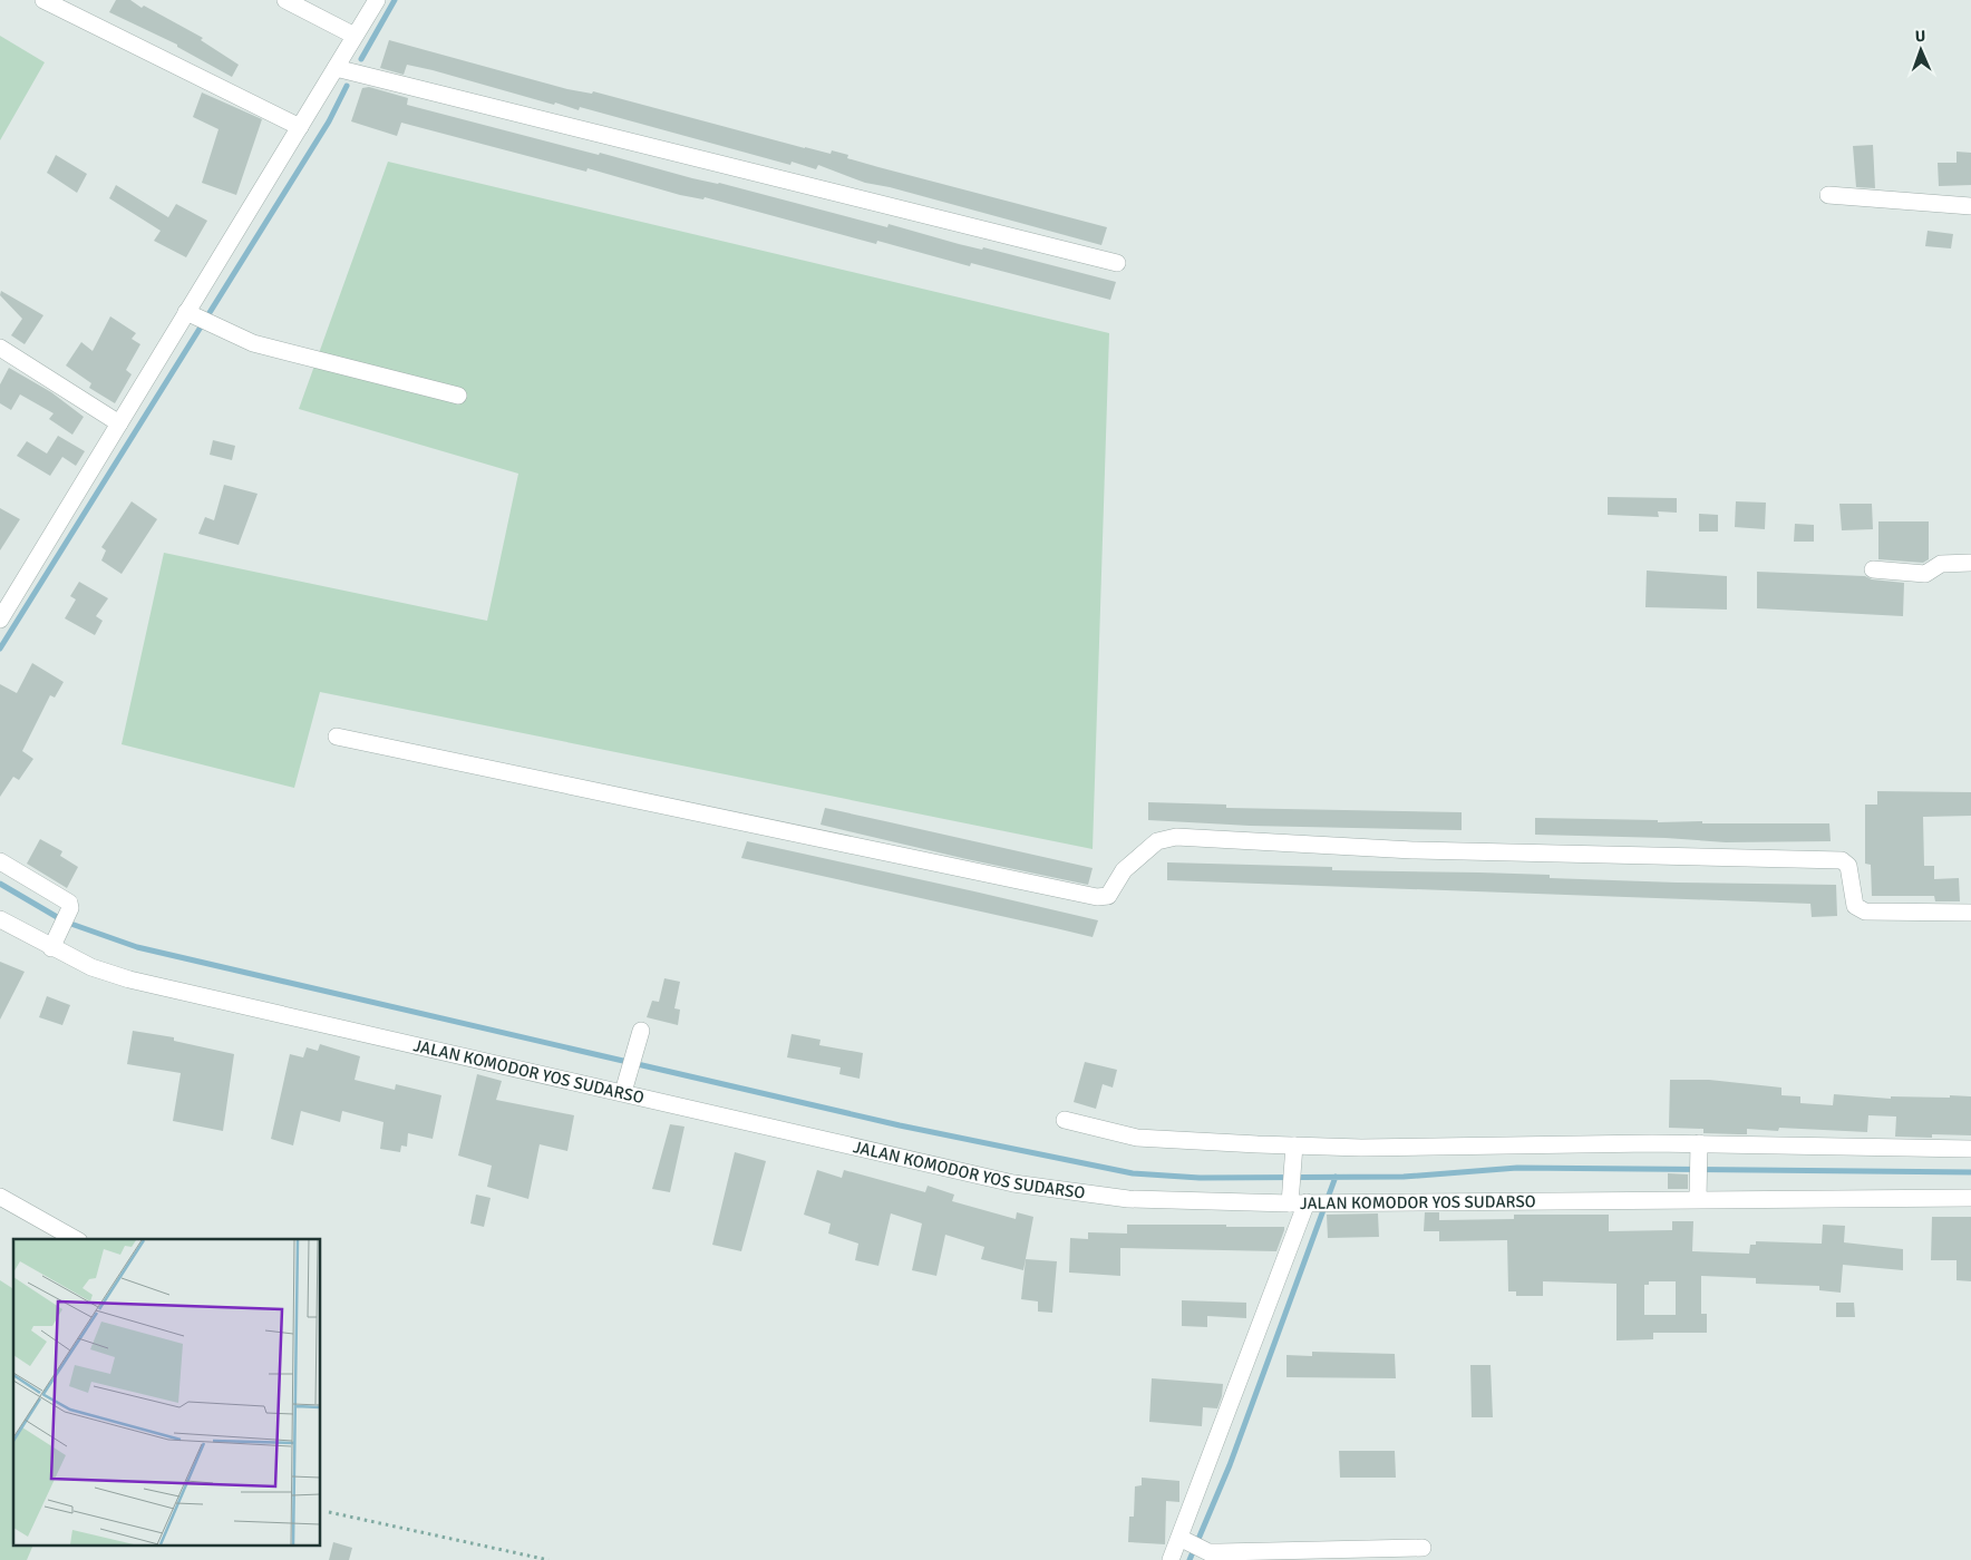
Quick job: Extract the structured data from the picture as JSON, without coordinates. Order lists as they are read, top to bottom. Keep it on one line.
{"streets":{"street":["JALAN KOMODOR YOS SUDARSO"]},"north":"top"}
